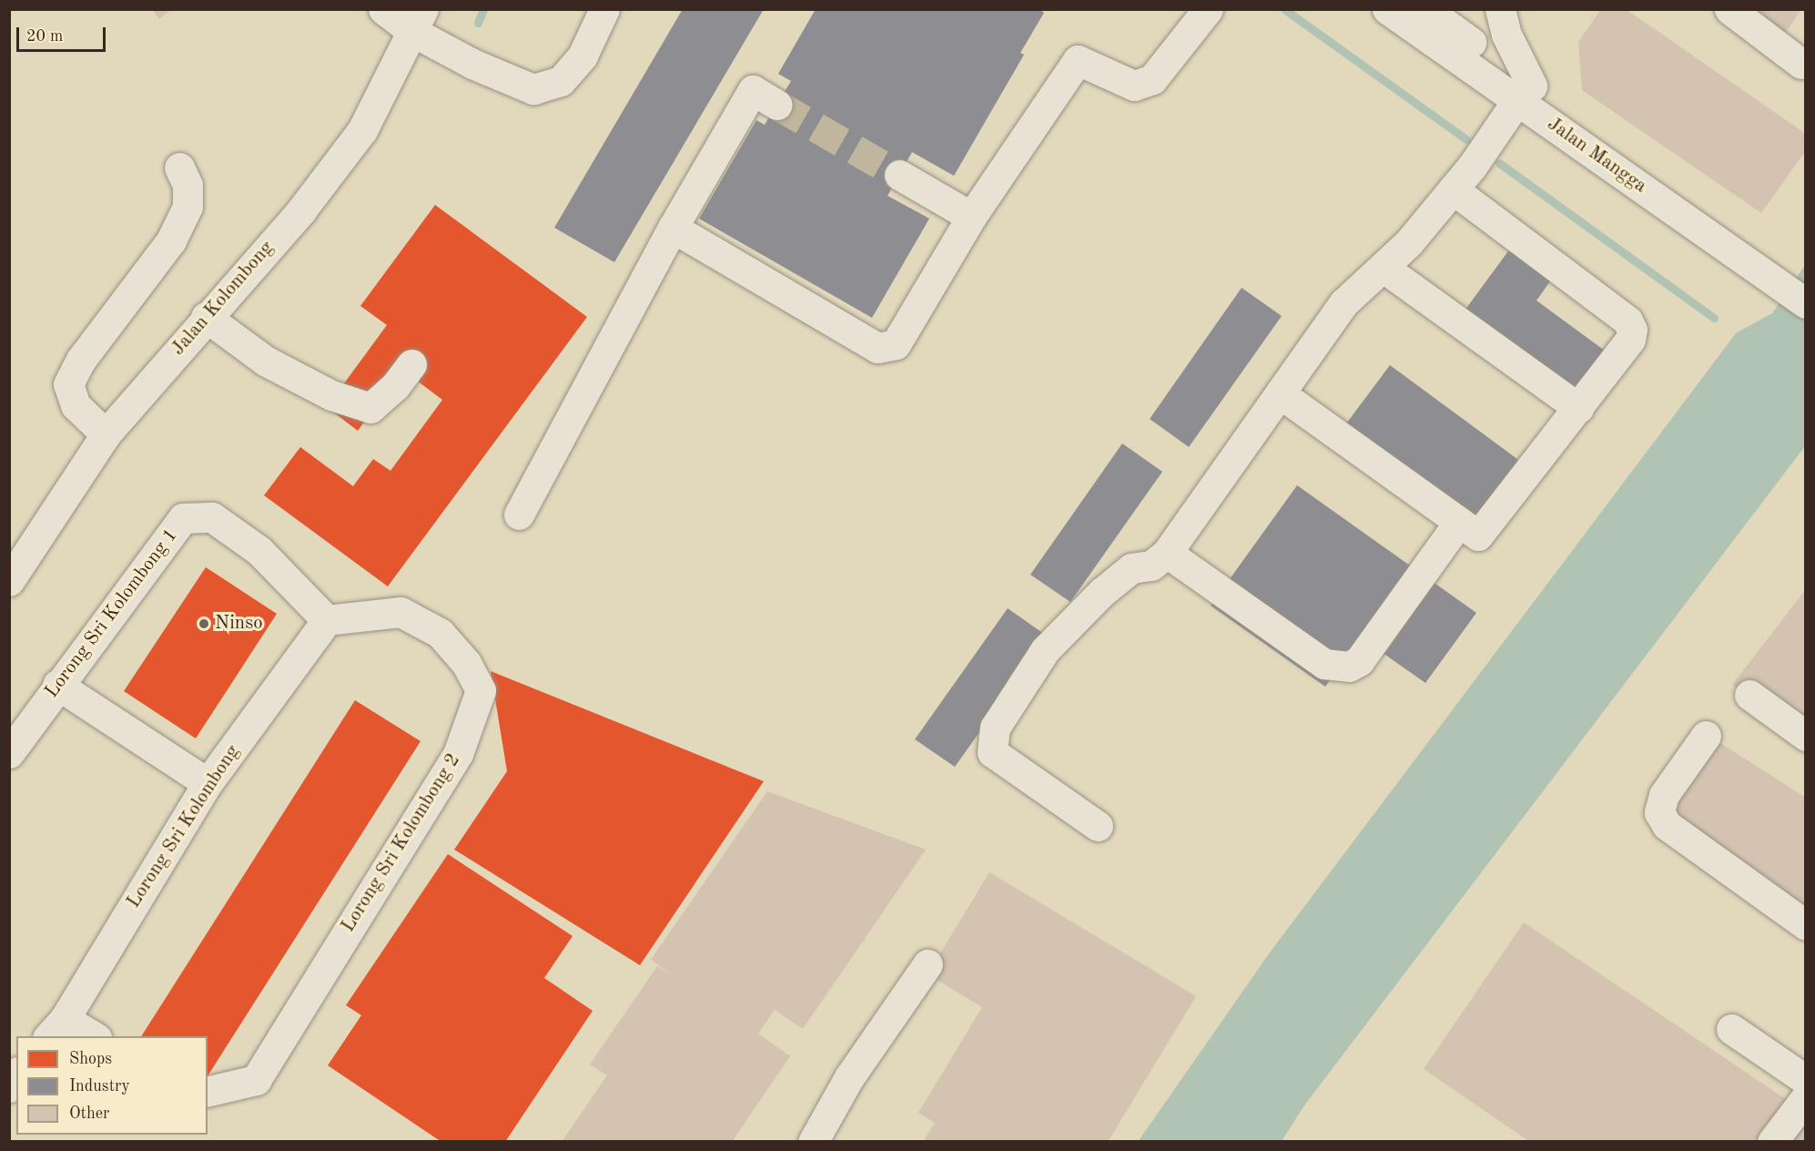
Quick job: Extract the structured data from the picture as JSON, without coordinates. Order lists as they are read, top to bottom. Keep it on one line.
{"streets":{"street":["Jalan Mangga","Jalan Kolombong","Lorong Sri Kolombong 1","Lorong Sri Kolombong","Lorong Sri Kolombong 2"]},"crossings":[["Lorong Sri Kolombong 1","Lorong Sri Kolombong"],["Lorong Sri Kolombong 1","Lorong Sri Kolombong 2"],["Lorong Sri Kolombong","Lorong Sri Kolombong 2"]],"places":["Ninso"],"legend":["Shops","Industry","Other"],"scale_bar":"20 m"}
